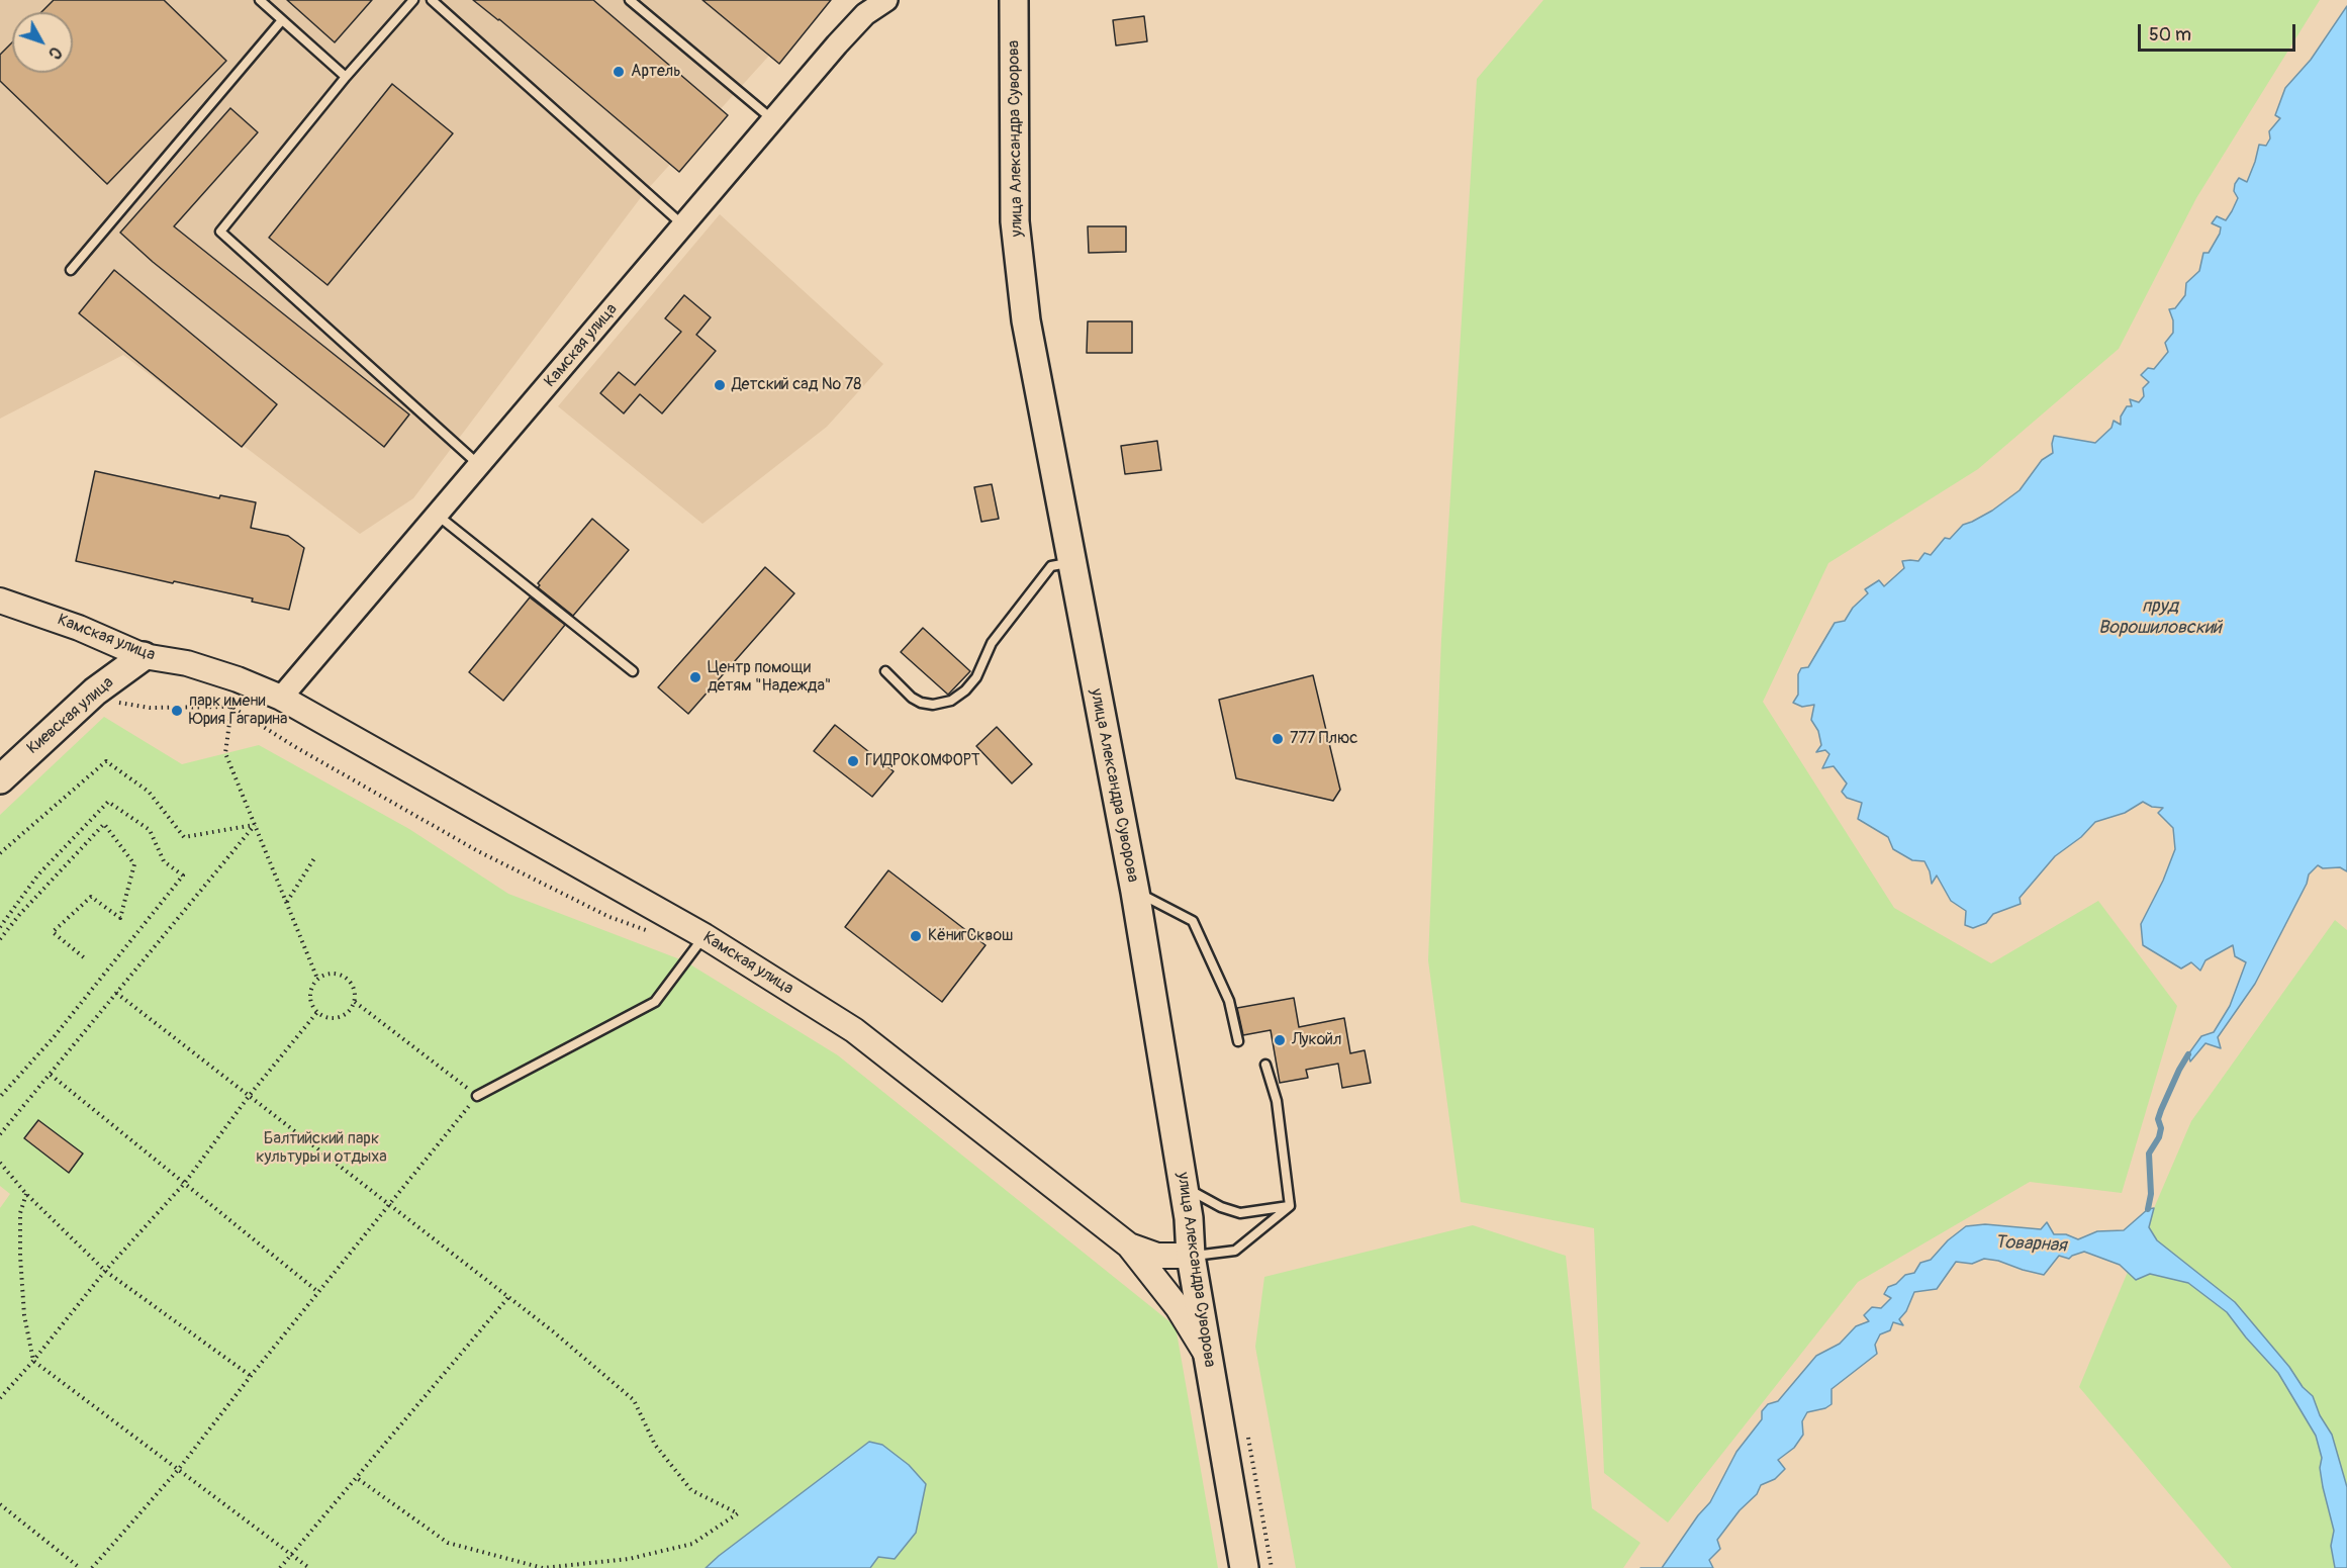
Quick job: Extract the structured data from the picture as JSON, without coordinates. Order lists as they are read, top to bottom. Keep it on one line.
{"streets":{"main road":["улица Александра Суворова","Камская улица","Киевская улица"]},"crossings":[["улица Александра Суворова","Камская улица"],["Камская улица","Киевская улица"]],"water":["пруд Ворошиловский","Товарная"],"parks":["Балтийский парк культуры и отдыха"],"places":["Артель","Детский сад № 78","Центр помощи детям \"Надежда\"","парк имени Юрия Гагарина","777 Плюс","ГИДРОКОМФОРТ","КёнигСквош","Лукойл"],"scale_bar":"50 m","north":"bottom right"}
